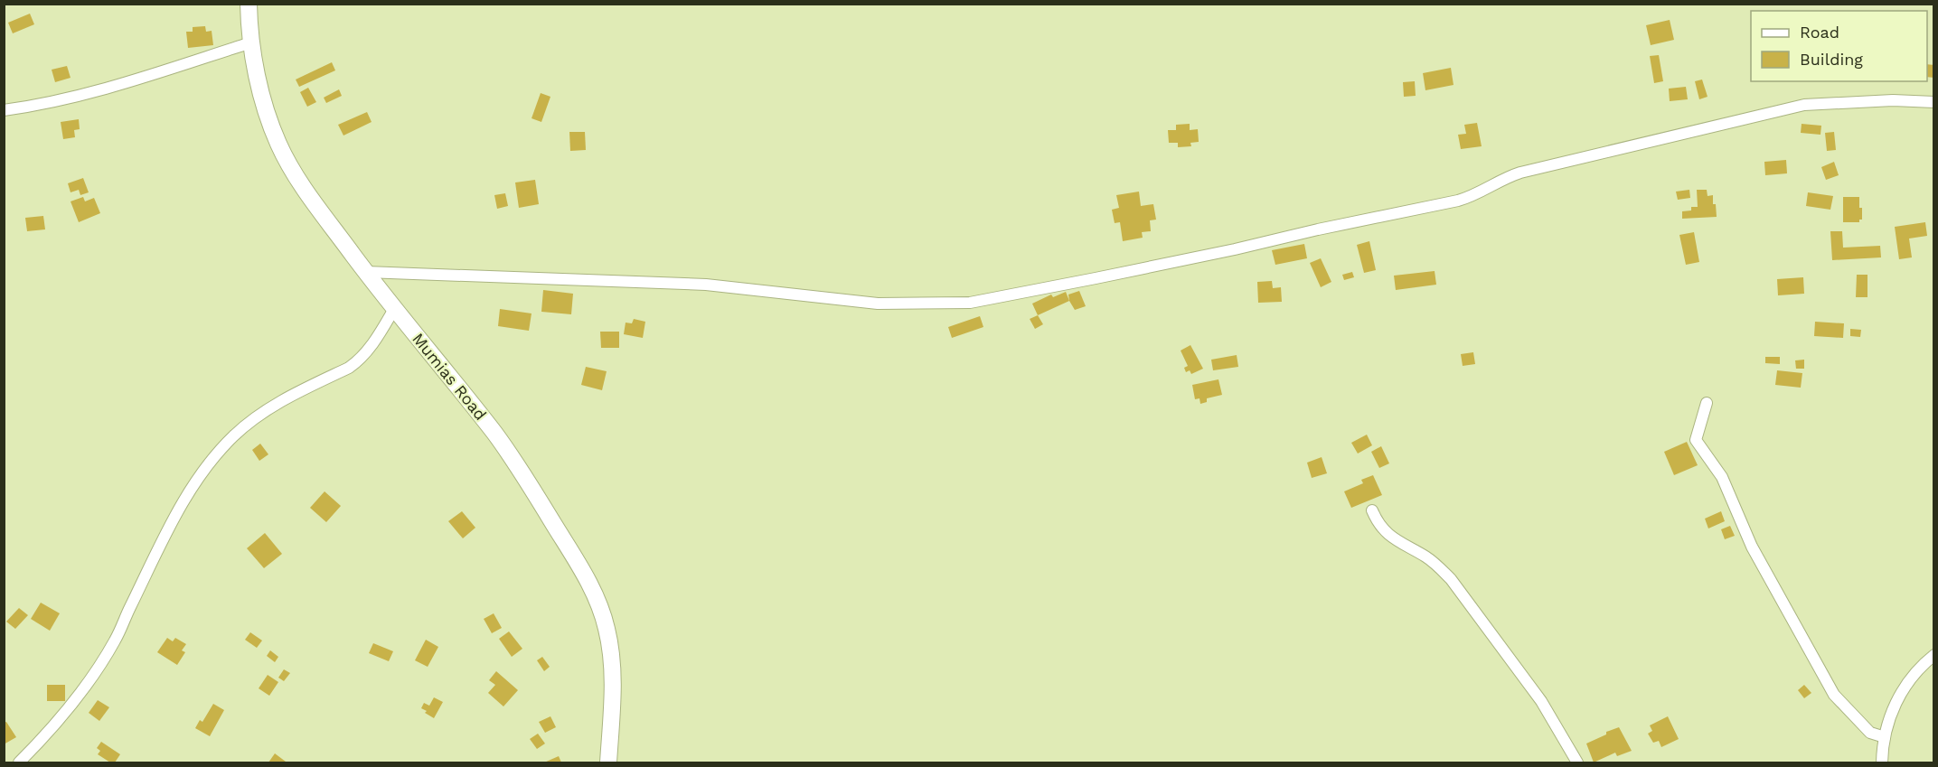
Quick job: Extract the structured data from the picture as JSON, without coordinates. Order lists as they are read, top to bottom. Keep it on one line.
{"streets":{"street":["Mumias Road"]},"legend":["Road","Building"]}
